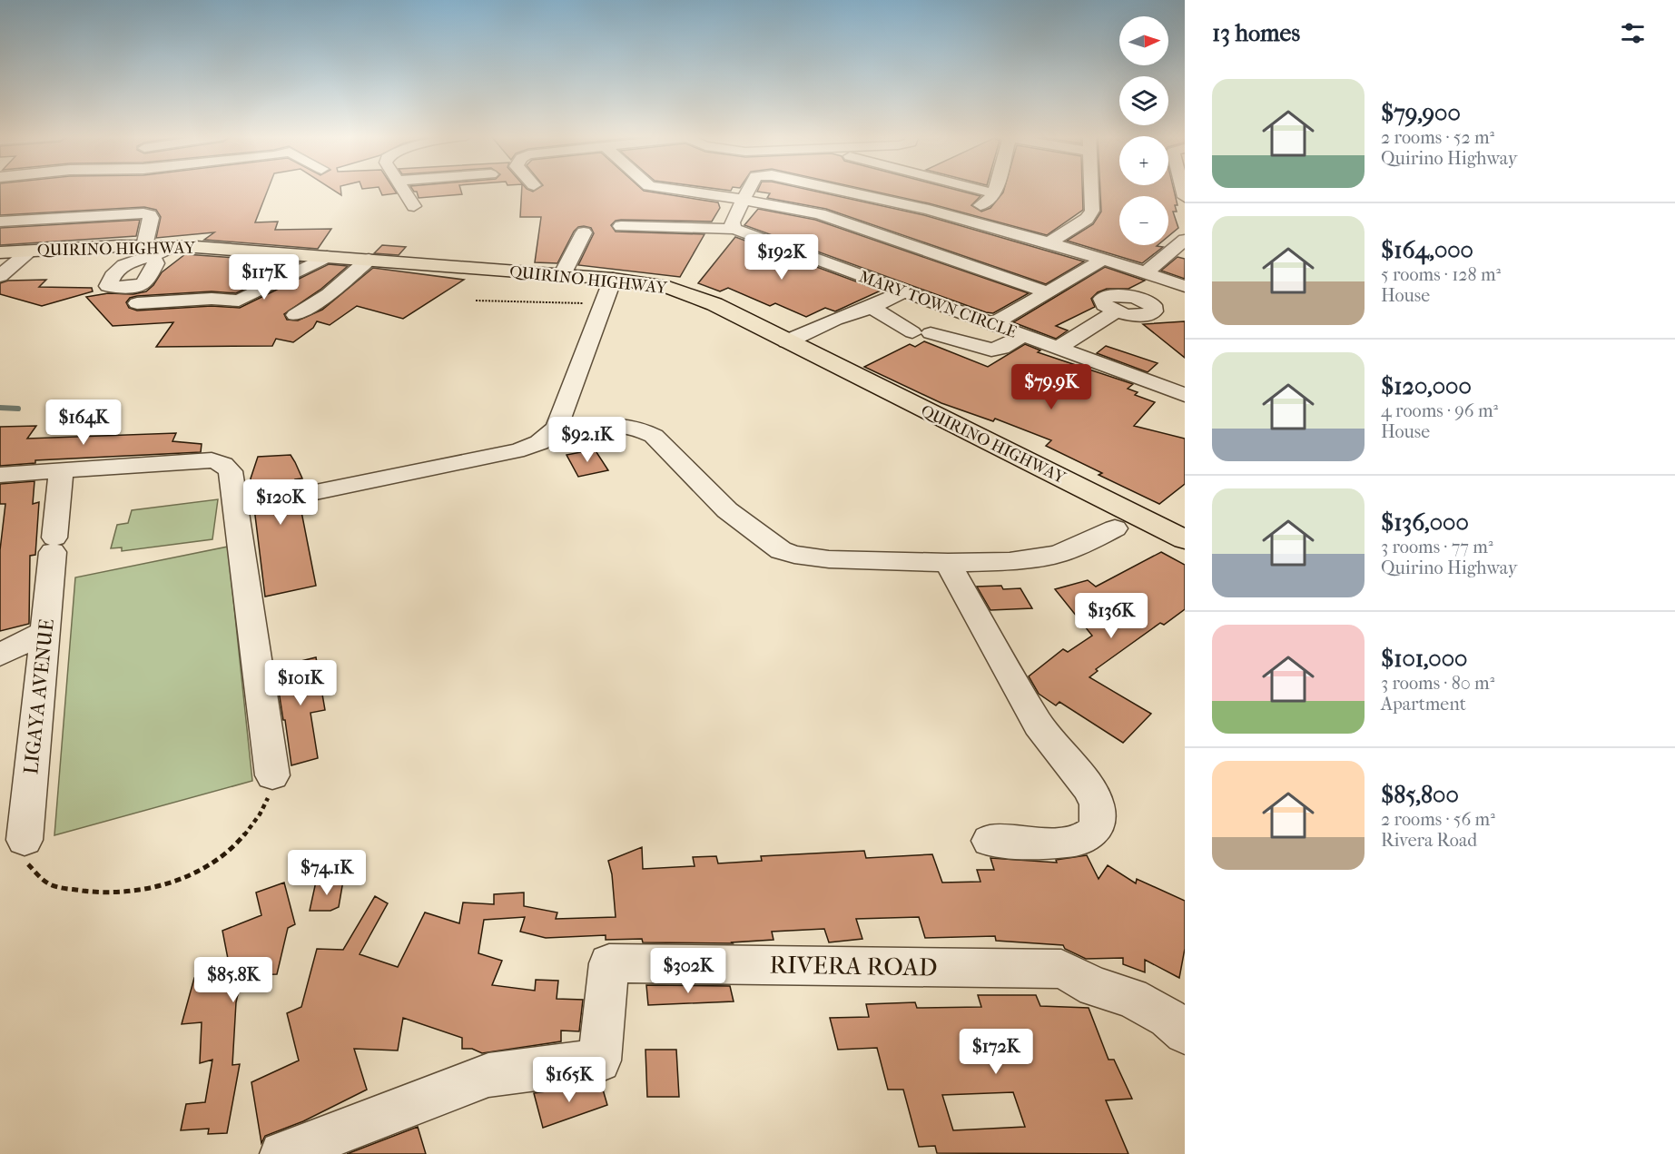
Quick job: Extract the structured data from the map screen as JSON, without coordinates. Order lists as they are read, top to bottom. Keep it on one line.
{"streets":{"main road":["QUIRINO HIGHWAY"],"street":["MARY TOWN CIRCLE","LIGAYA AVENUE","RIVERA ROAD"]},"north":"right","page":{"heading":"13 homes","map_buttons":["+","−"],"list":[{"name":"$79,900","note":"2 rooms · 52 m² · Quirino Highway"},{"name":"$164,000","note":"5 rooms · 128 m² · House"},{"name":"$120,000","note":"4 rooms · 96 m² · House"},{"name":"$136,000","note":"3 rooms · 77 m² · Quirino Highway"},{"name":"$101,000","note":"3 rooms · 80 m² · Apartment"},{"name":"$85,800","note":"2 rooms · 56 m² · Rivera Road"}],"price":["$192K","$117K","$79.9K","$164K","$92.1K","$120K","$136K","$101K","$74.1K","$302K","$85.8K","$172K","$165K"]}}
